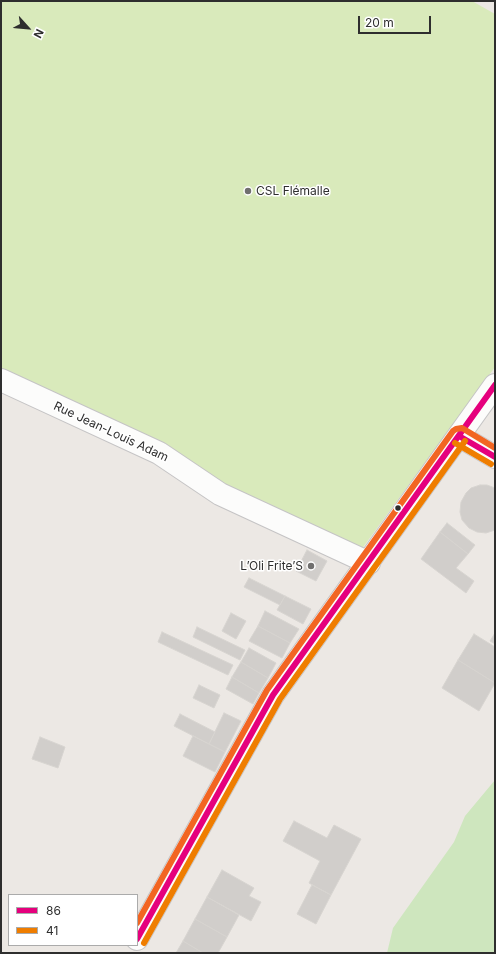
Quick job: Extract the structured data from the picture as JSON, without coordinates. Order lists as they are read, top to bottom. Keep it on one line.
{"streets":{"street":["Rue Jean-Louis Adam"]},"places":["CSL Flémalle","L’Oli Frite’S"],"lines":["transit line 86","transit line 41"],"legend":["86","41"],"scale_bar":"20 m","north":"bottom right"}
